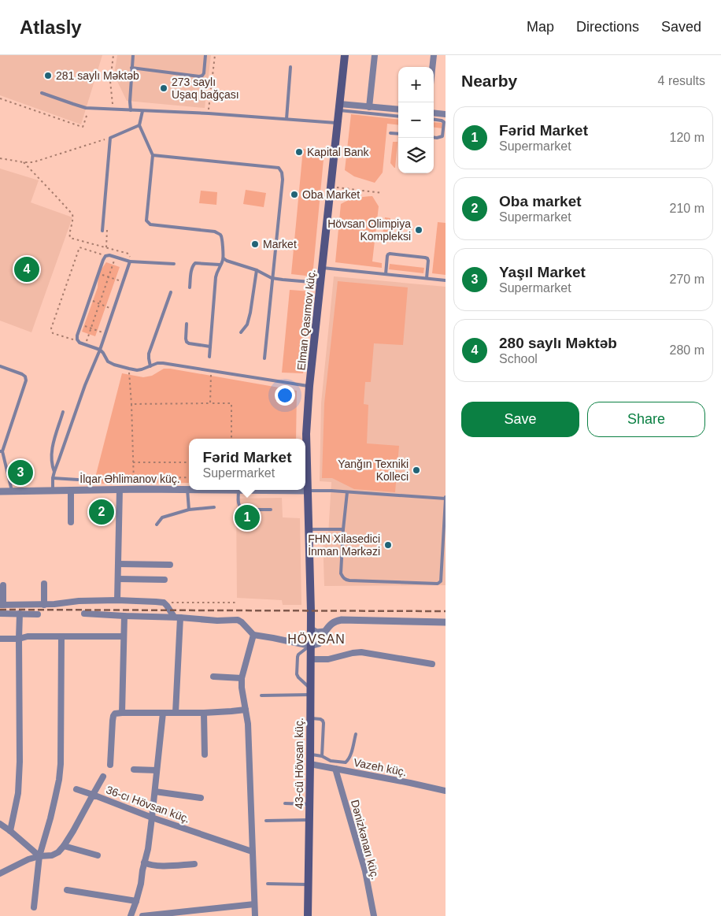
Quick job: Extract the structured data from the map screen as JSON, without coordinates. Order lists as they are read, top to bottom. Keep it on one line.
{"streets":{"main road":["Elman Qasımov küç.","43-cü Hövsan küç."],"street":["İlqar Əhlimanov küç.","Vazeh küç.","36-cı Hövsan küç.","Dənizkənarı küç."]},"crossings":[["Elman Qasımov küç.","İlqar Əhlimanov küç."],["Elman Qasımov küç.","43-cü Hövsan küç."],["43-cü Hövsan küç.","Vazeh küç."],["Vazeh küç.","Dənizkənarı küç."]],"districts":["HÖVSAN"],"places":["281 saylı Məktəb","273 saylı Uşaq bağçası","Kapital Bank","Oba Market","Hövsan Olimpiya Kompleksi","Market","Yanğın Texniki Kolleci","FHN Xilasedici İnman Mərkəzi"],"page":{"header":"Atlasly","nav":["Map","Directions","Saved"],"heading":["Nearby","4 results"],"map_buttons":["+","−"],"list":[{"mark":"1","name":"Fərid Market","note":"Supermarket","value":"120 m"},{"mark":"2","name":"Oba market","note":"Supermarket","value":"210 m"},{"mark":"3","name":"Yaşıl Market","note":"Supermarket","value":"270 m"},{"mark":"4","name":"280 saylı Məktəb","note":"School","value":"280 m"}],"pins":["4","3","2","1"],"buttons":["Save","Share"],"popup":["Fərid Market","Supermarket"]}}
